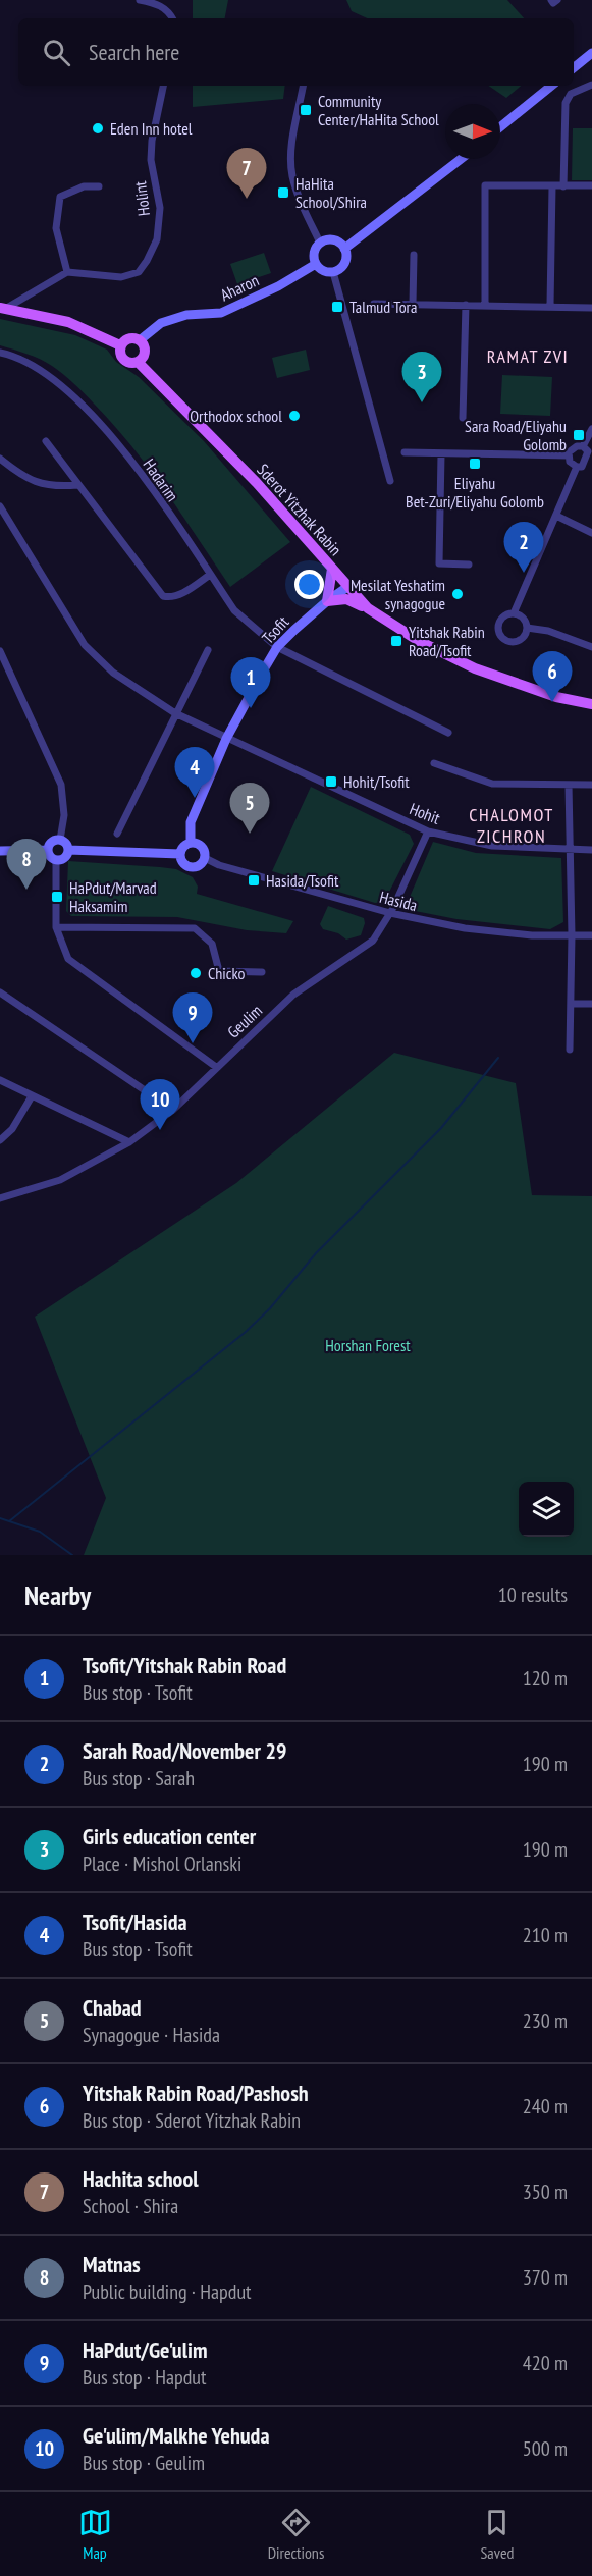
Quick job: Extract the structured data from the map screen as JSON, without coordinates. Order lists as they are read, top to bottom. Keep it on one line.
{"streets":{"main road":["Sderot Yitzhak Rabin"],"street":["Holint","Aharon","Hadarim","Tsofit","Hohit","Hasida","Geulim"]},"crossings":[["Aharon","Sderot Yitzhak Rabin"],["Hadarim","Tsofit"],["Sderot Yitzhak Rabin","Tsofit"],["Tsofit","Hohit"],["Tsofit","Hasida"],["Hohit","Geulim"],["Hasida","Geulim"]],"districts":["RAMAT ZVI","CHALOMOT ZICHRON"],"parks":["Horshan Forest"],"places":{"transit":["Community Center/HaHita School","HaHita School/Shira","Talmud Tora","Sara Road/Eliyahu Golomb","Eliyahu Bet-Zuri/Eliyahu Golomb","Yitshak Rabin Road/Tsofit","Hohit/Tsofit","Hasida/Tsofit","HaPdut/Marvad Haksamim"],"other":["Eden Inn hotel","Orthodox school","Mesilat Yeshatim synagogue","Chicko"]},"north":"right","page":{"search":"Search here","pins":["7","3","2","6","1","4","5","8","9","10"],"heading":["Nearby","10 results"],"list":[{"mark":"1","name":"Tsofit/Yitshak Rabin Road","note":"Bus stop · Tsofit","value":"120 m"},{"mark":"2","name":"Sarah Road/November 29","note":"Bus stop · Sarah","value":"190 m"},{"mark":"3","name":"Girls education center","note":"Place · Mishol Orlanski","value":"190 m"},{"mark":"4","name":"Tsofit/Hasida","note":"Bus stop · Tsofit","value":"210 m"},{"mark":"5","name":"Chabad","note":"Synagogue · Hasida","value":"230 m"},{"mark":"6","name":"Yitshak Rabin Road/Pashosh","note":"Bus stop · Sderot Yitzhak Rabin","value":"240 m"},{"mark":"7","name":"Hachita school","note":"School · Shira","value":"350 m"},{"mark":"8","name":"Matnas","note":"Public building · Hapdut","value":"370 m"},{"mark":"9","name":"HaPdut/Ge'ulim","note":"Bus stop · Hapdut","value":"420 m"},{"mark":"10","name":"Ge'ulim/Malkhe Yehuda","note":"Bus stop · Geulim","value":"500 m"}],"nav":["Map","Directions","Saved"]}}
